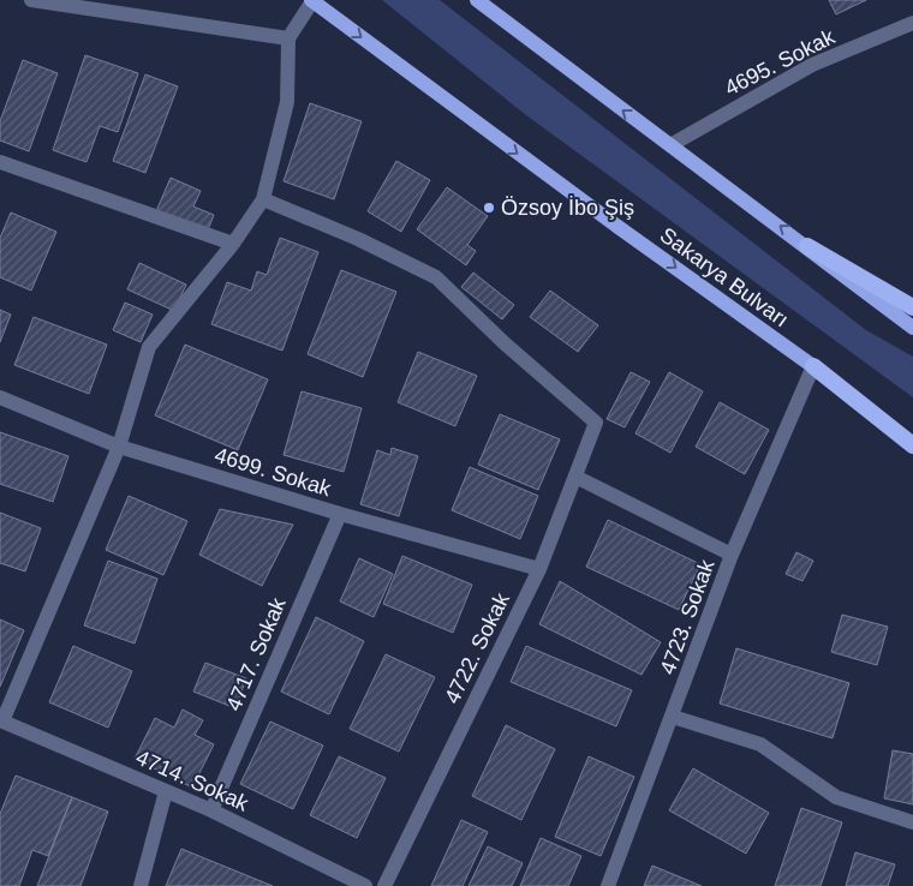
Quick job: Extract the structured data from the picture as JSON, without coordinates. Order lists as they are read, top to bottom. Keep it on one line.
{"streets":{"main road":["Sakarya Bulvarı"],"street":["4695. Sokak","4699. Sokak","4723. Sokak","4722. Sokak","4717. Sokak","4714. Sokak"]},"crossings":[["Sakarya Bulvarı","4723. Sokak"],["4699. Sokak","4722. Sokak"],["4699. Sokak","4717. Sokak"],["4717. Sokak","4714. Sokak"]],"places":["Özsoy İbo Şiş"]}
